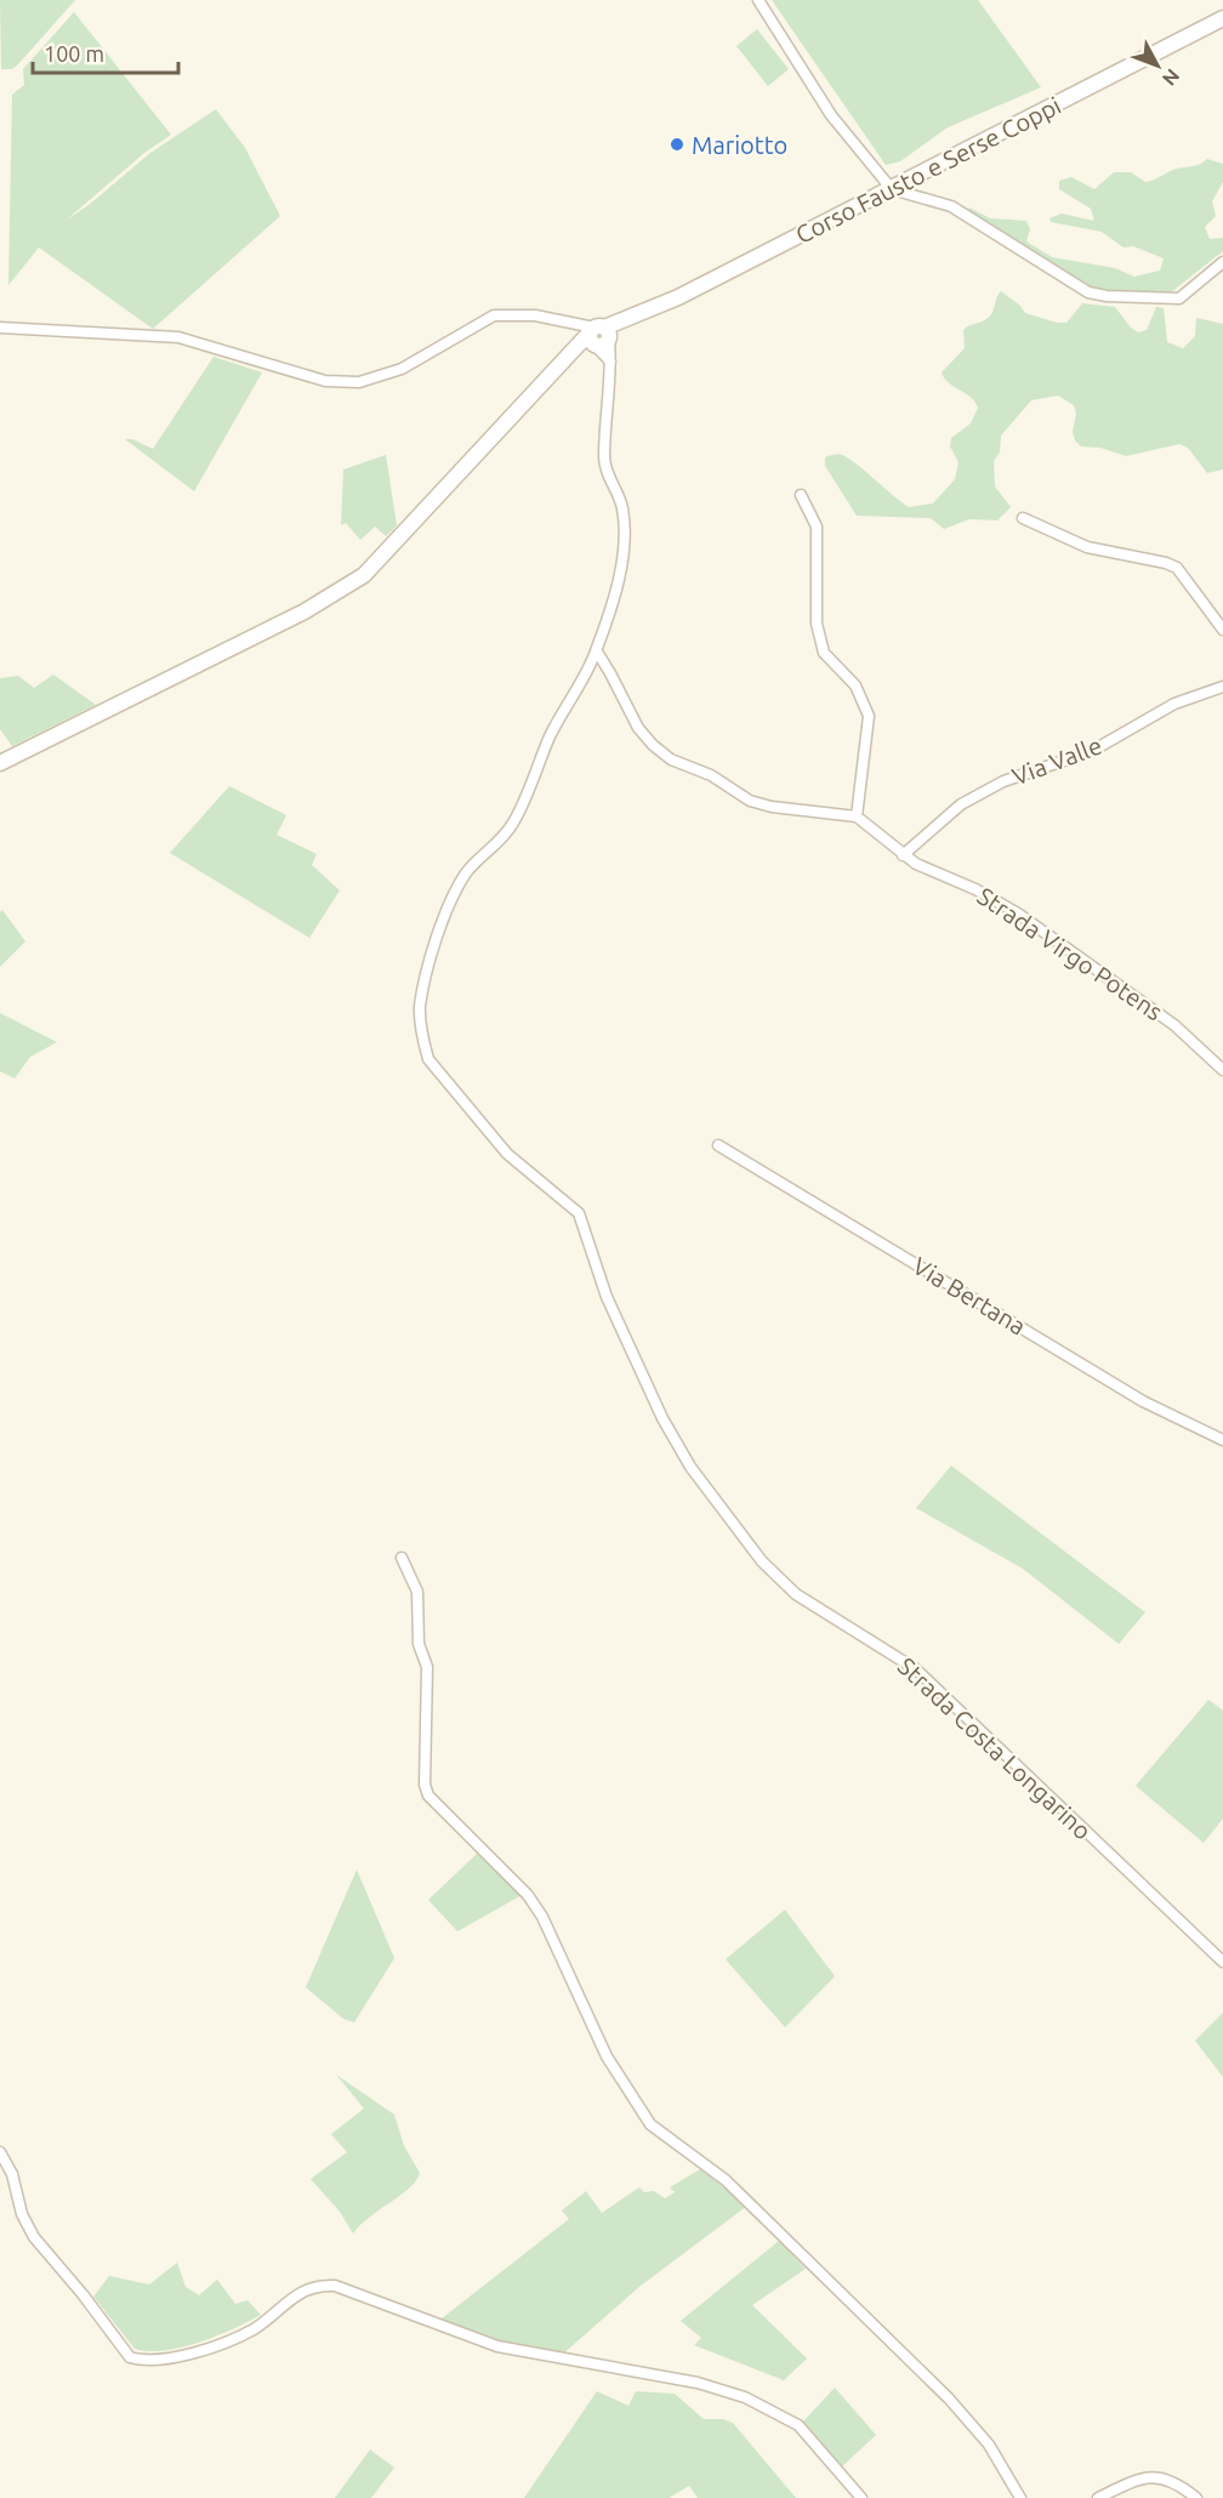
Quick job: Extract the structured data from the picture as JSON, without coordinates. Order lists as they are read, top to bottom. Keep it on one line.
{"streets":{"street":["Corso Fausto e Serse Coppi","Via Valle","Strada Virgo Potens","Via Bertana","Strada Costa Longarino"]},"crossings":[["Corso Fausto e Serse Coppi","Strada Costa Longarino"],["Via Valle","Strada Virgo Potens"]],"places":["Mariotto"],"scale_bar":"100 m","north":"bottom right"}
